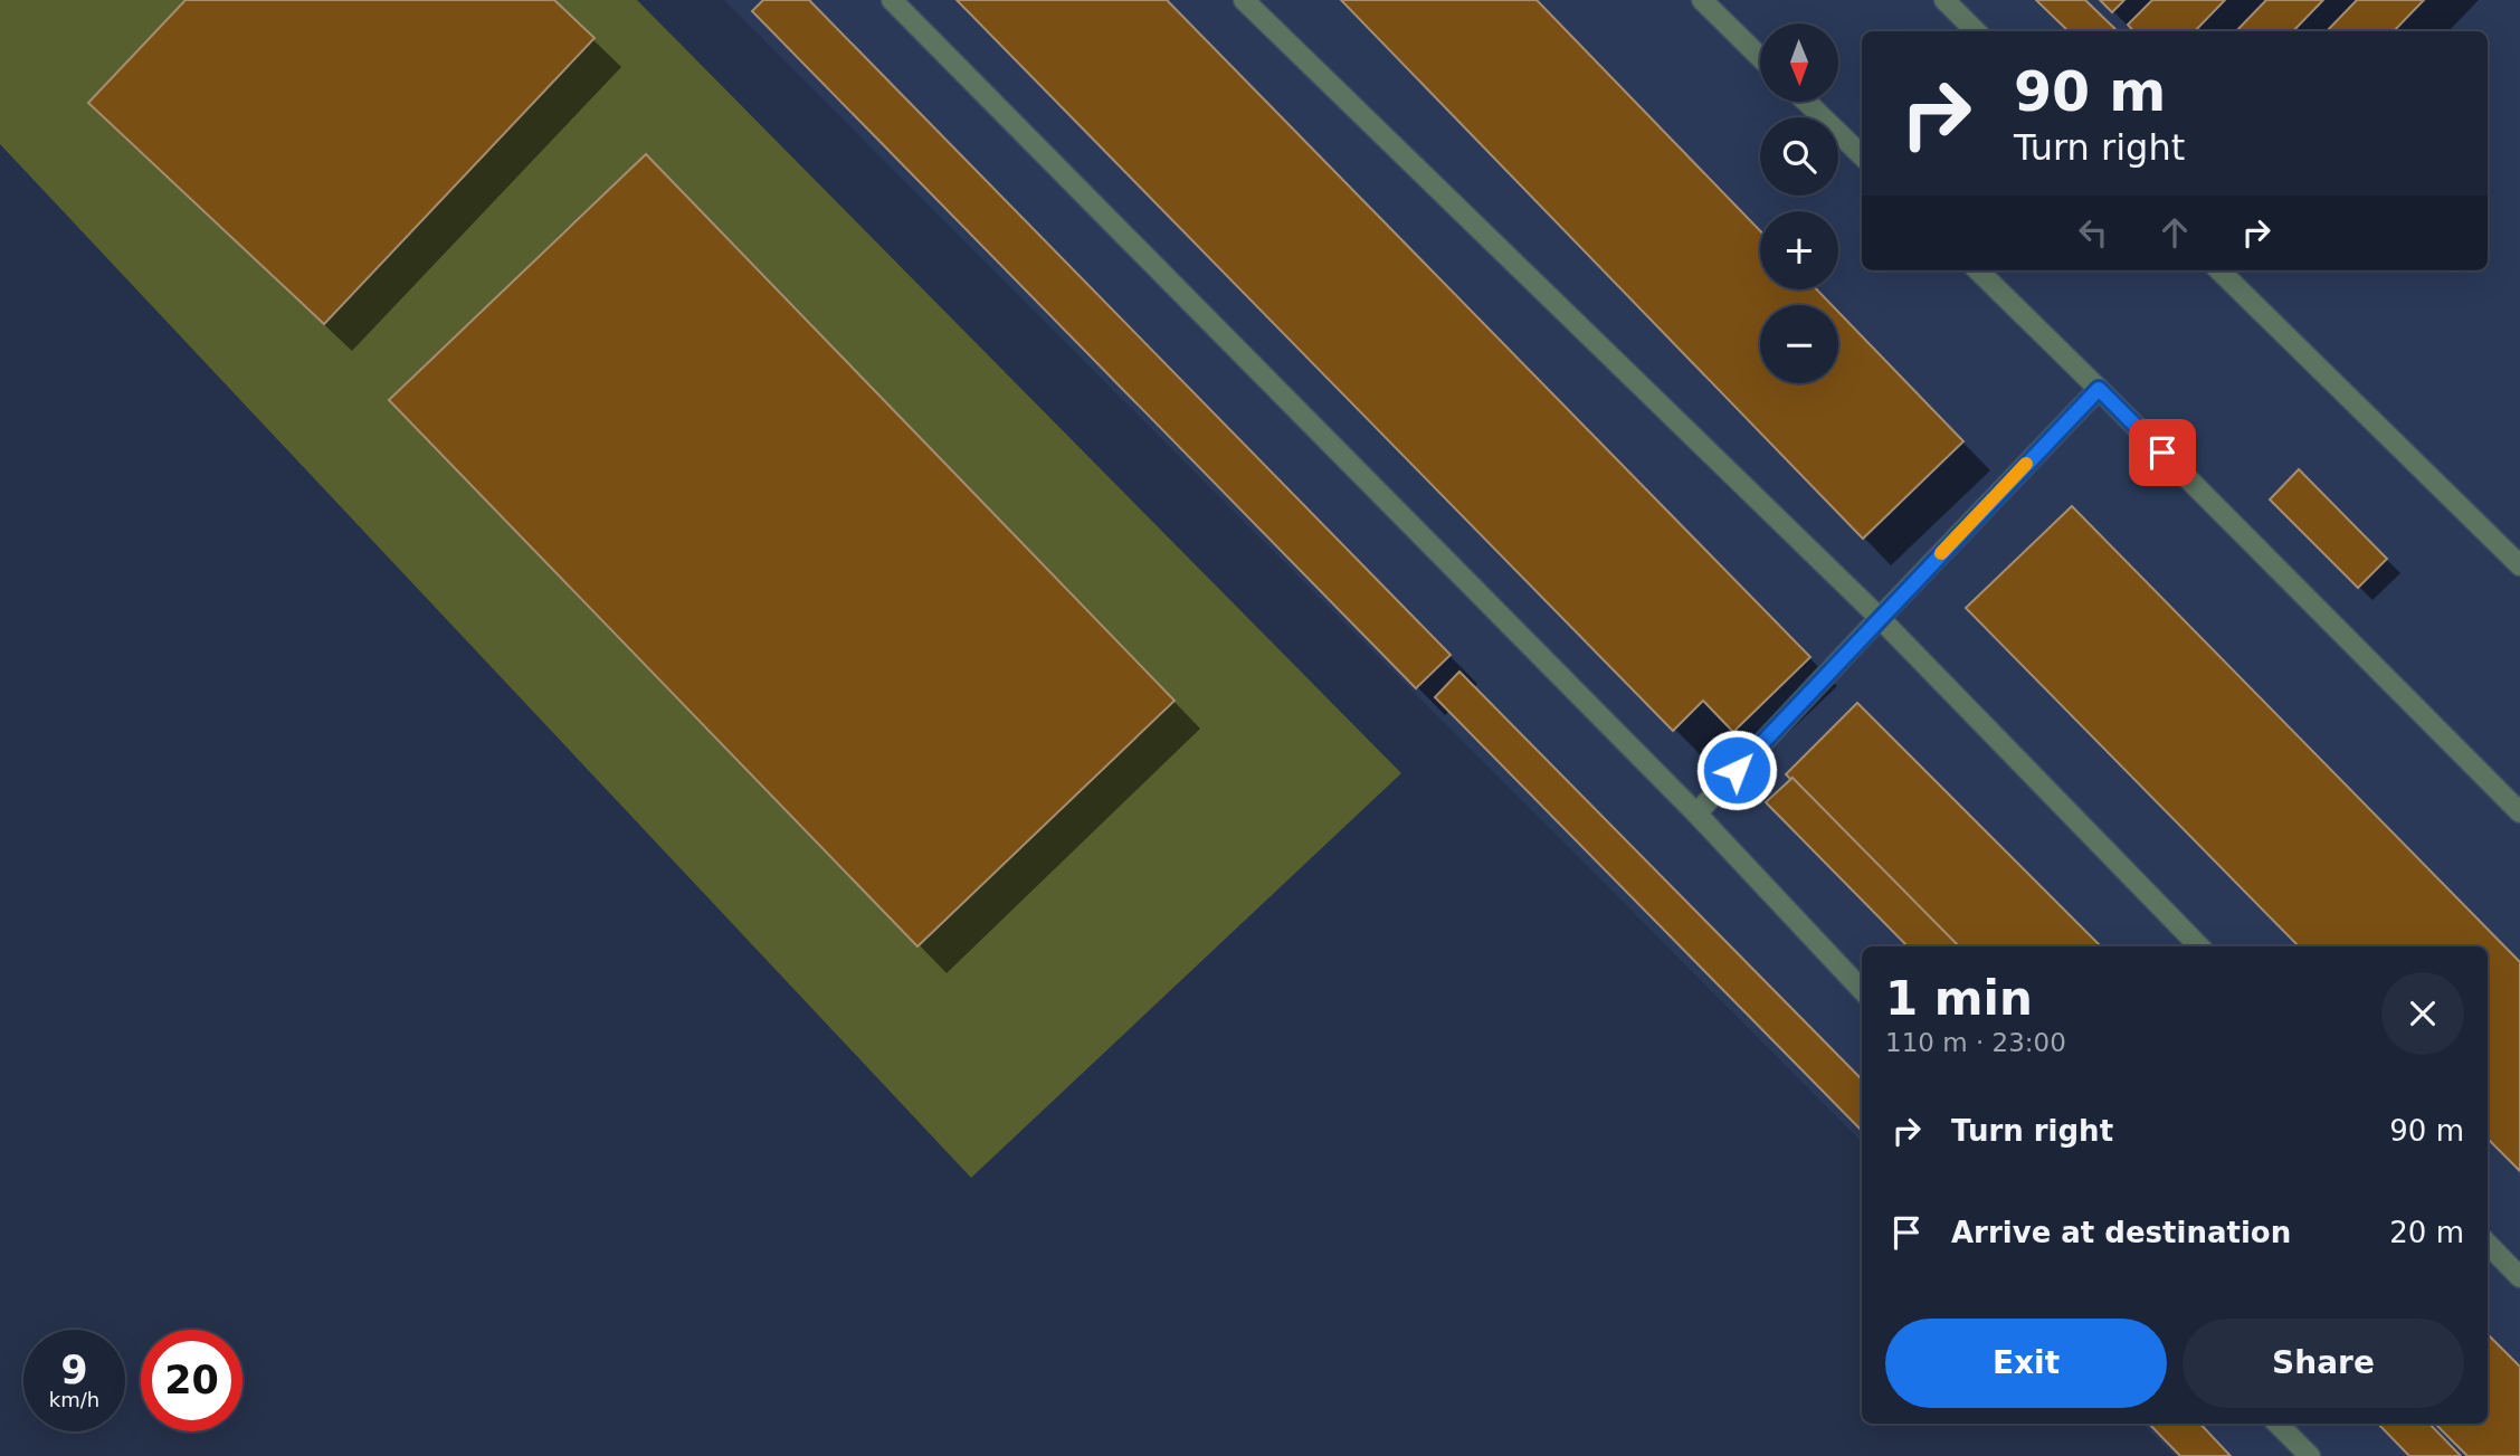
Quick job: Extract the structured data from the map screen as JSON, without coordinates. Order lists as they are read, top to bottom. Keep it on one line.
{"north":"bottom","page":{"map_buttons":["+","−"],"turn":["90 m","Turn right"],"heading":["1 min","110 m · 23:00"],"list":[{"name":"Turn right","value":"90 m"},{"name":"Arrive at destination","value":"20 m"}],"buttons":["Exit","Share"],"speed":"9 km/h","limit":"20"}}
